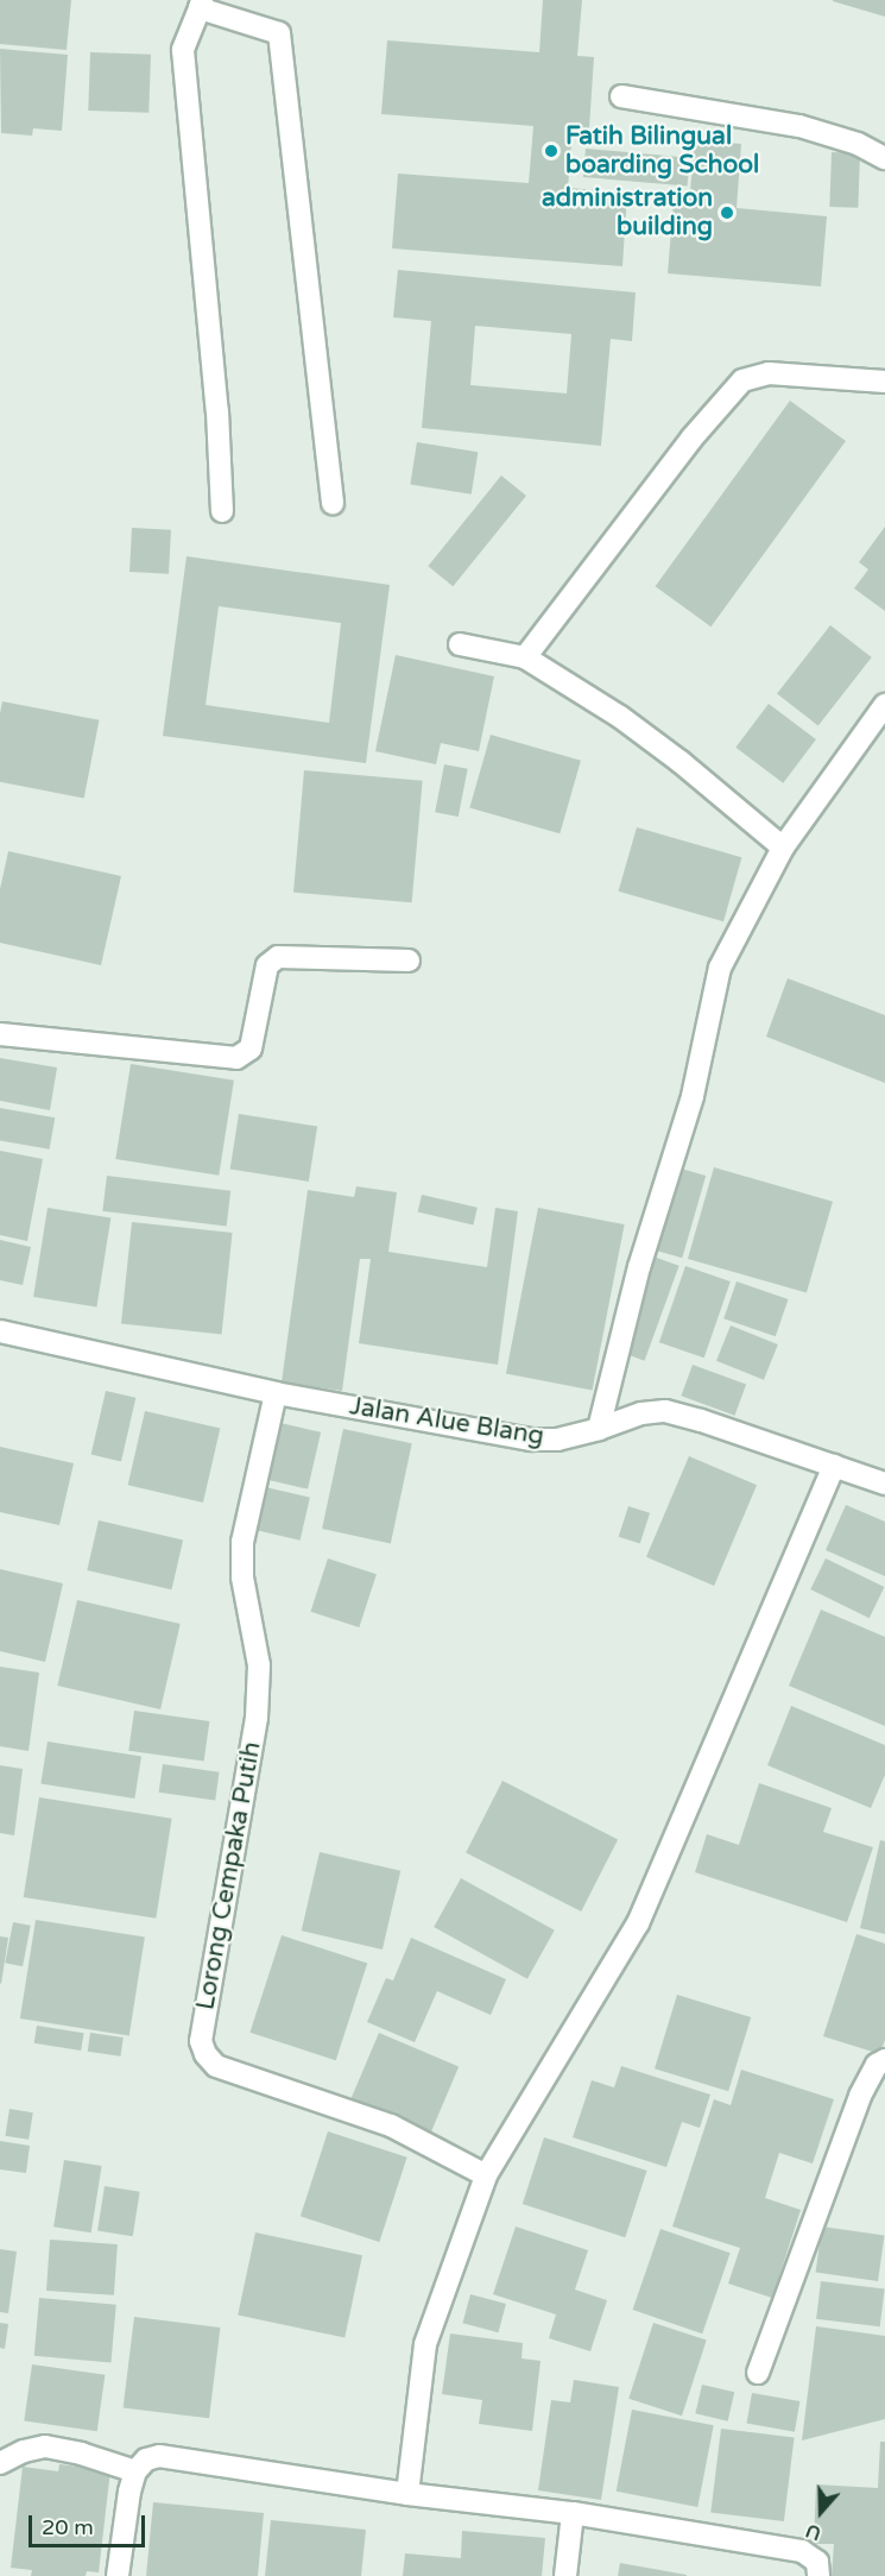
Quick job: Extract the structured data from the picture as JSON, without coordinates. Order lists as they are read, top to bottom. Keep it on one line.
{"streets":{"street":["Jalan Alue Blang","Lorong Cempaka Putih"]},"crossings":[["Jalan Alue Blang","Lorong Cempaka Putih"]],"places":["Fatih Bilingual boarding School","administration building"],"scale_bar":"20 m","north":"bottom"}
